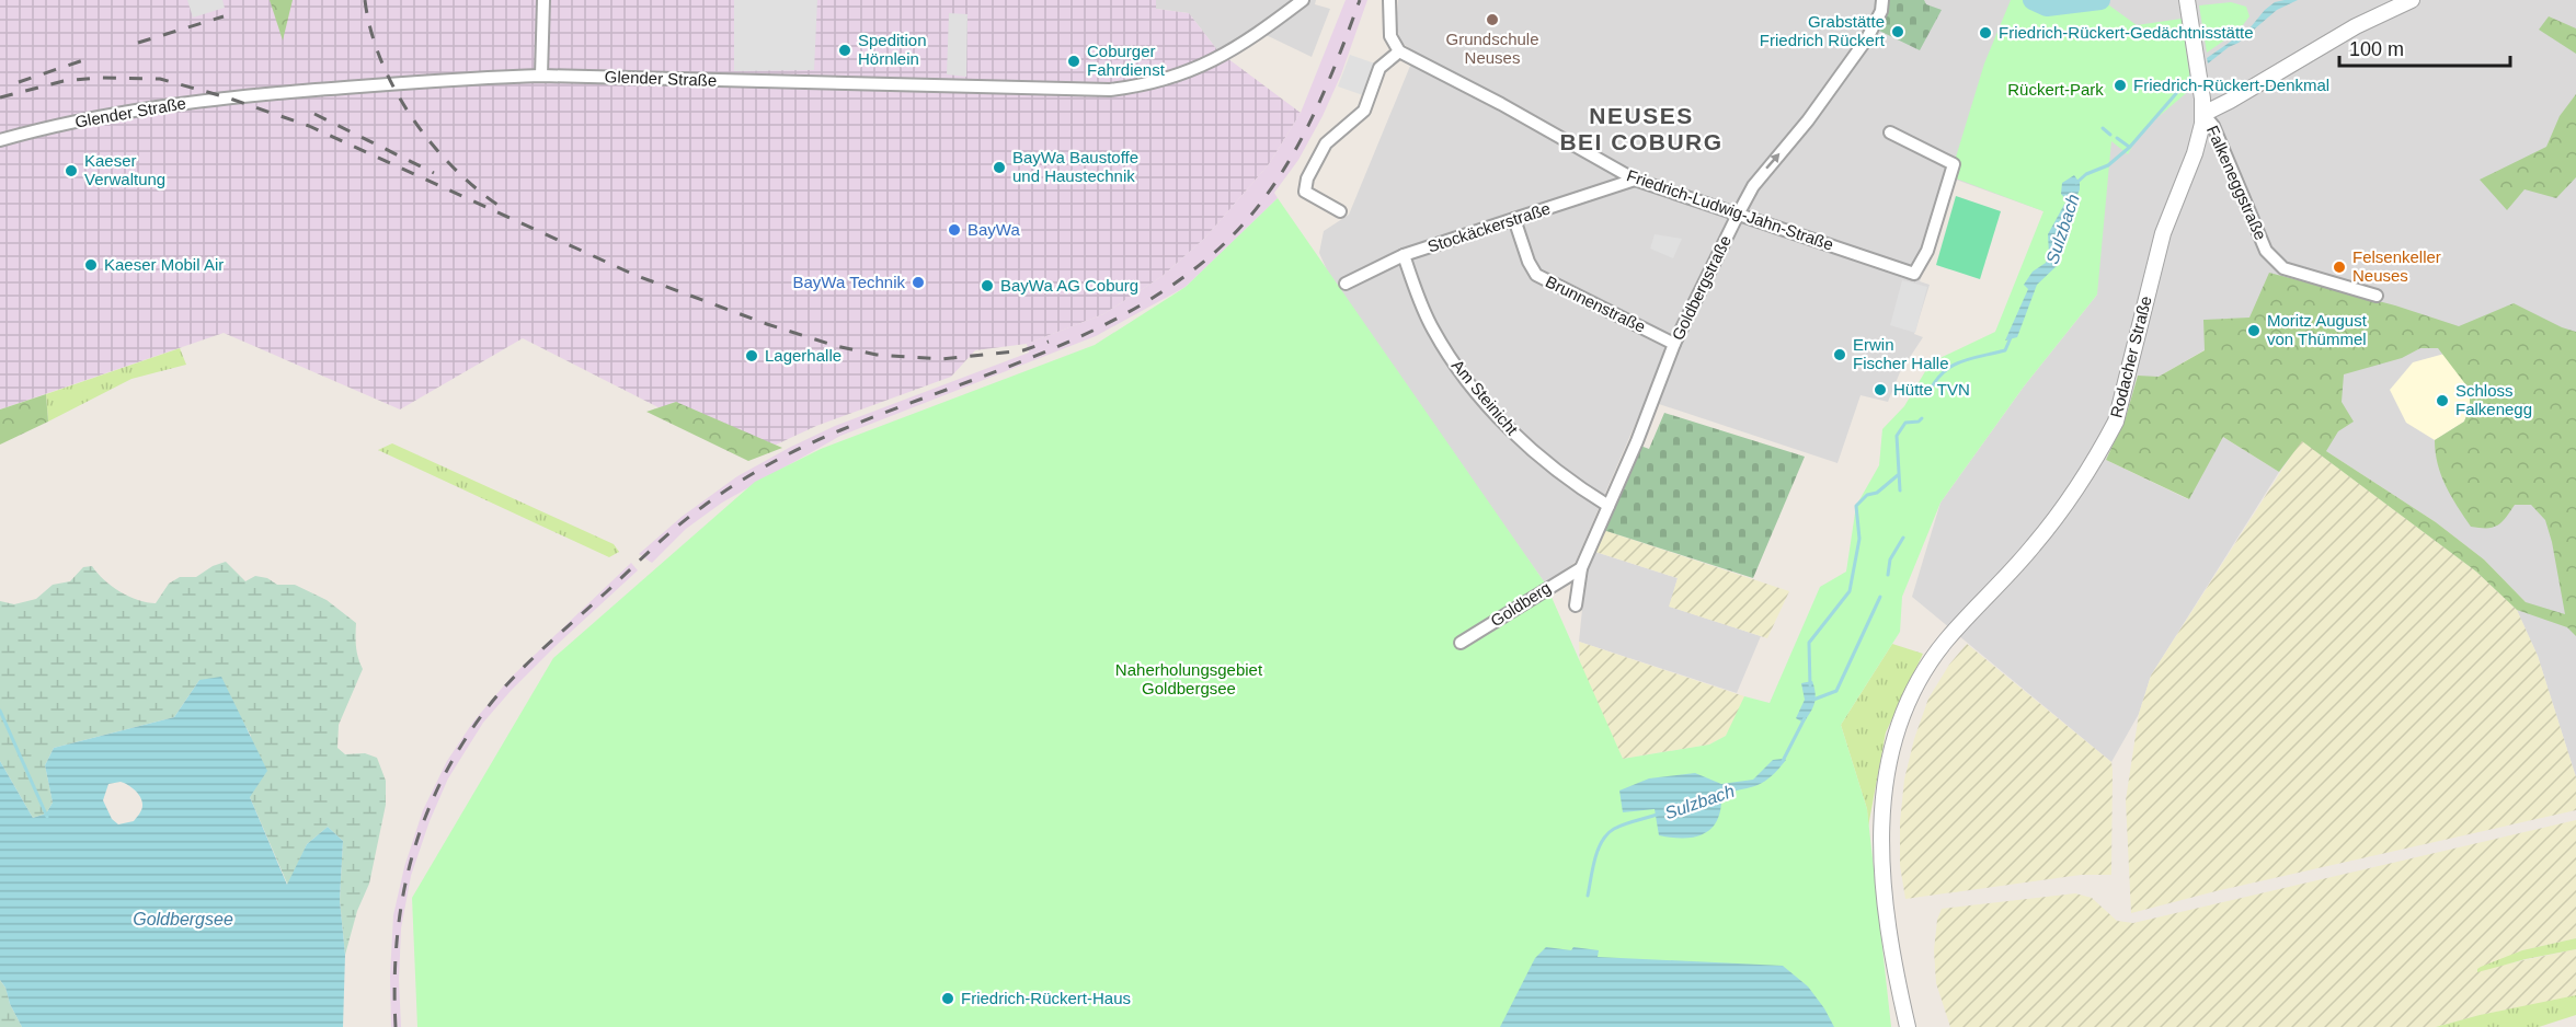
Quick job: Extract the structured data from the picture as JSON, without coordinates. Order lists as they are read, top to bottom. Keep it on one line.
{"streets":{"street":["Glender Straße","Falkeneggstraße","Friedrich-Ludwig-Jahn-Straße","Stockäckerstraße","Goldbergstraße","Brunnenstraße","Rodacher Straße","Am Steinicht","Goldberg"]},"crossings":[["Falkeneggstraße","Rodacher Straße"],["Friedrich-Ludwig-Jahn-Straße","Stockäckerstraße"],["Friedrich-Ludwig-Jahn-Straße","Goldbergstraße"],["Stockäckerstraße","Brunnenstraße"],["Stockäckerstraße","Am Steinicht"],["Goldbergstraße","Brunnenstraße"],["Goldbergstraße","Am Steinicht"],["Goldbergstraße","Goldberg"]],"one_way":["Goldbergstraße"],"districts":["NEUSES BEI COBURG"],"water":["Sulzbach","Goldbergsee"],"parks":["Rückert-Park","Naherholungsgebiet Goldbergsee"],"places":["Grundschule Neuses","Grabstätte Friedrich Rückert","Friedrich-Rückert-Gedächtnisstätte","Spedition Hörnlein","Coburger Fahrdienst","Friedrich-Rückert-Denkmal","BayWa Baustoffe und Haustechnik","Kaeser Verwaltung","BayWa","Kaeser Mobil Air","Felsenkeller Neuses","BayWa Technik","BayWa AG Coburg","Moritz August von Thümmel","Erwin Fischer Halle","Lagerhalle","Hütte TVN","Schloss Falkenegg","Friedrich-Rückert-Haus"],"scale_bar":"100 m"}
